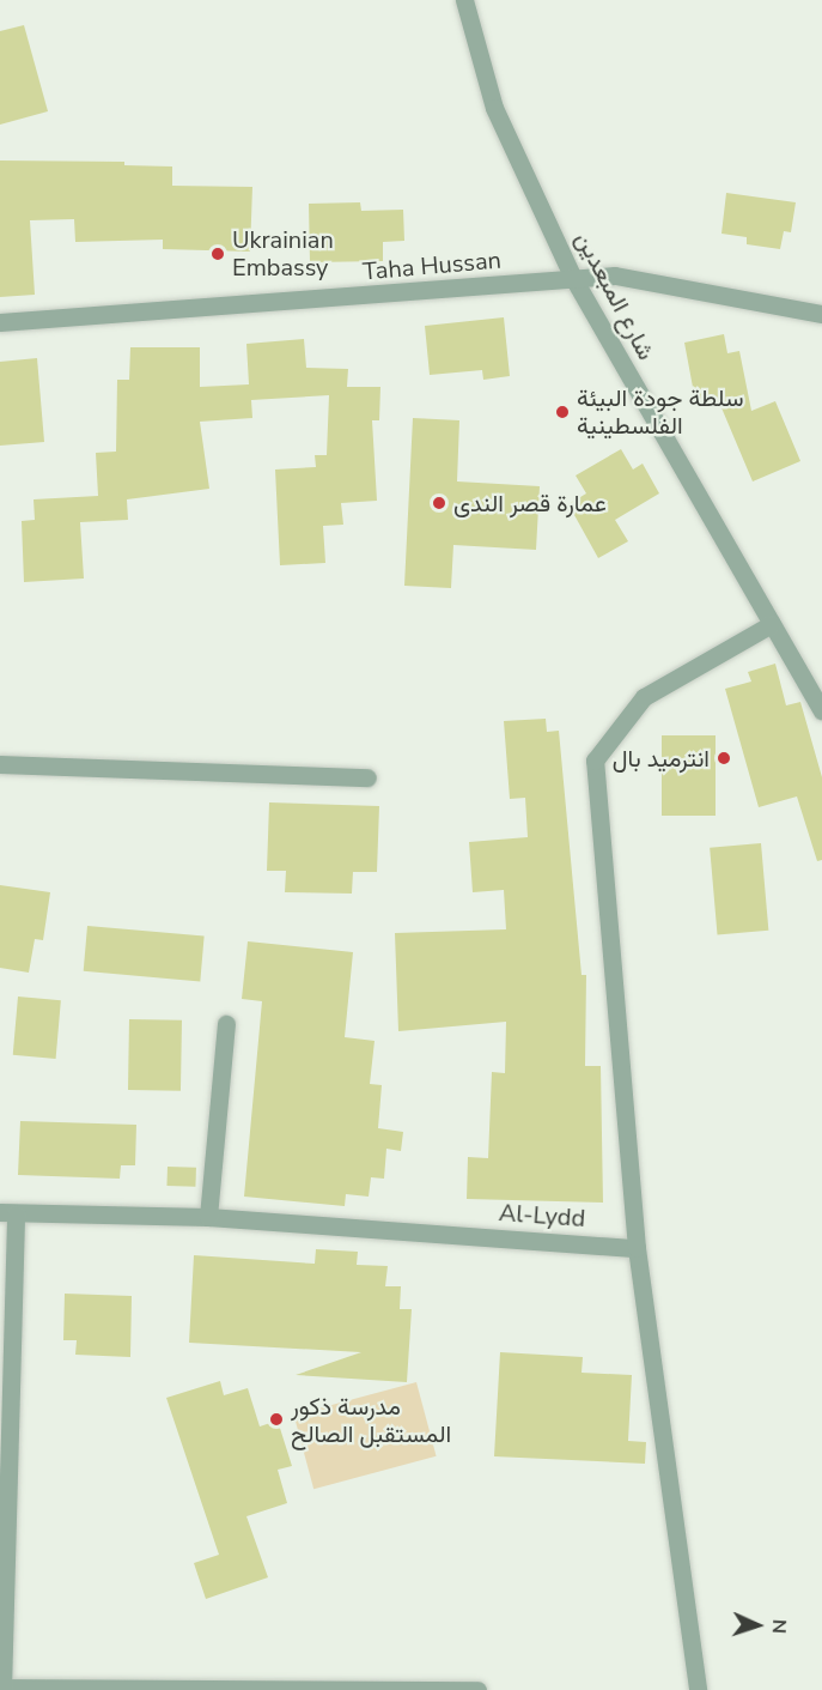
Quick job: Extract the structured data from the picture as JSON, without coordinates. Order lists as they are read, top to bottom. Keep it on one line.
{"streets":{"street":["Taha Hussan","شارع المبعدين","Al-Lydd"]},"crossings":[["Taha Hussan","شارع المبعدين"]],"places":["Ukrainian Embassy","سلطة جودة البيئة الفلسطينية","عمارة قصر الندى","انترميد بال","مدرسة ذكور المستقبل الصالح"],"north":"right"}
